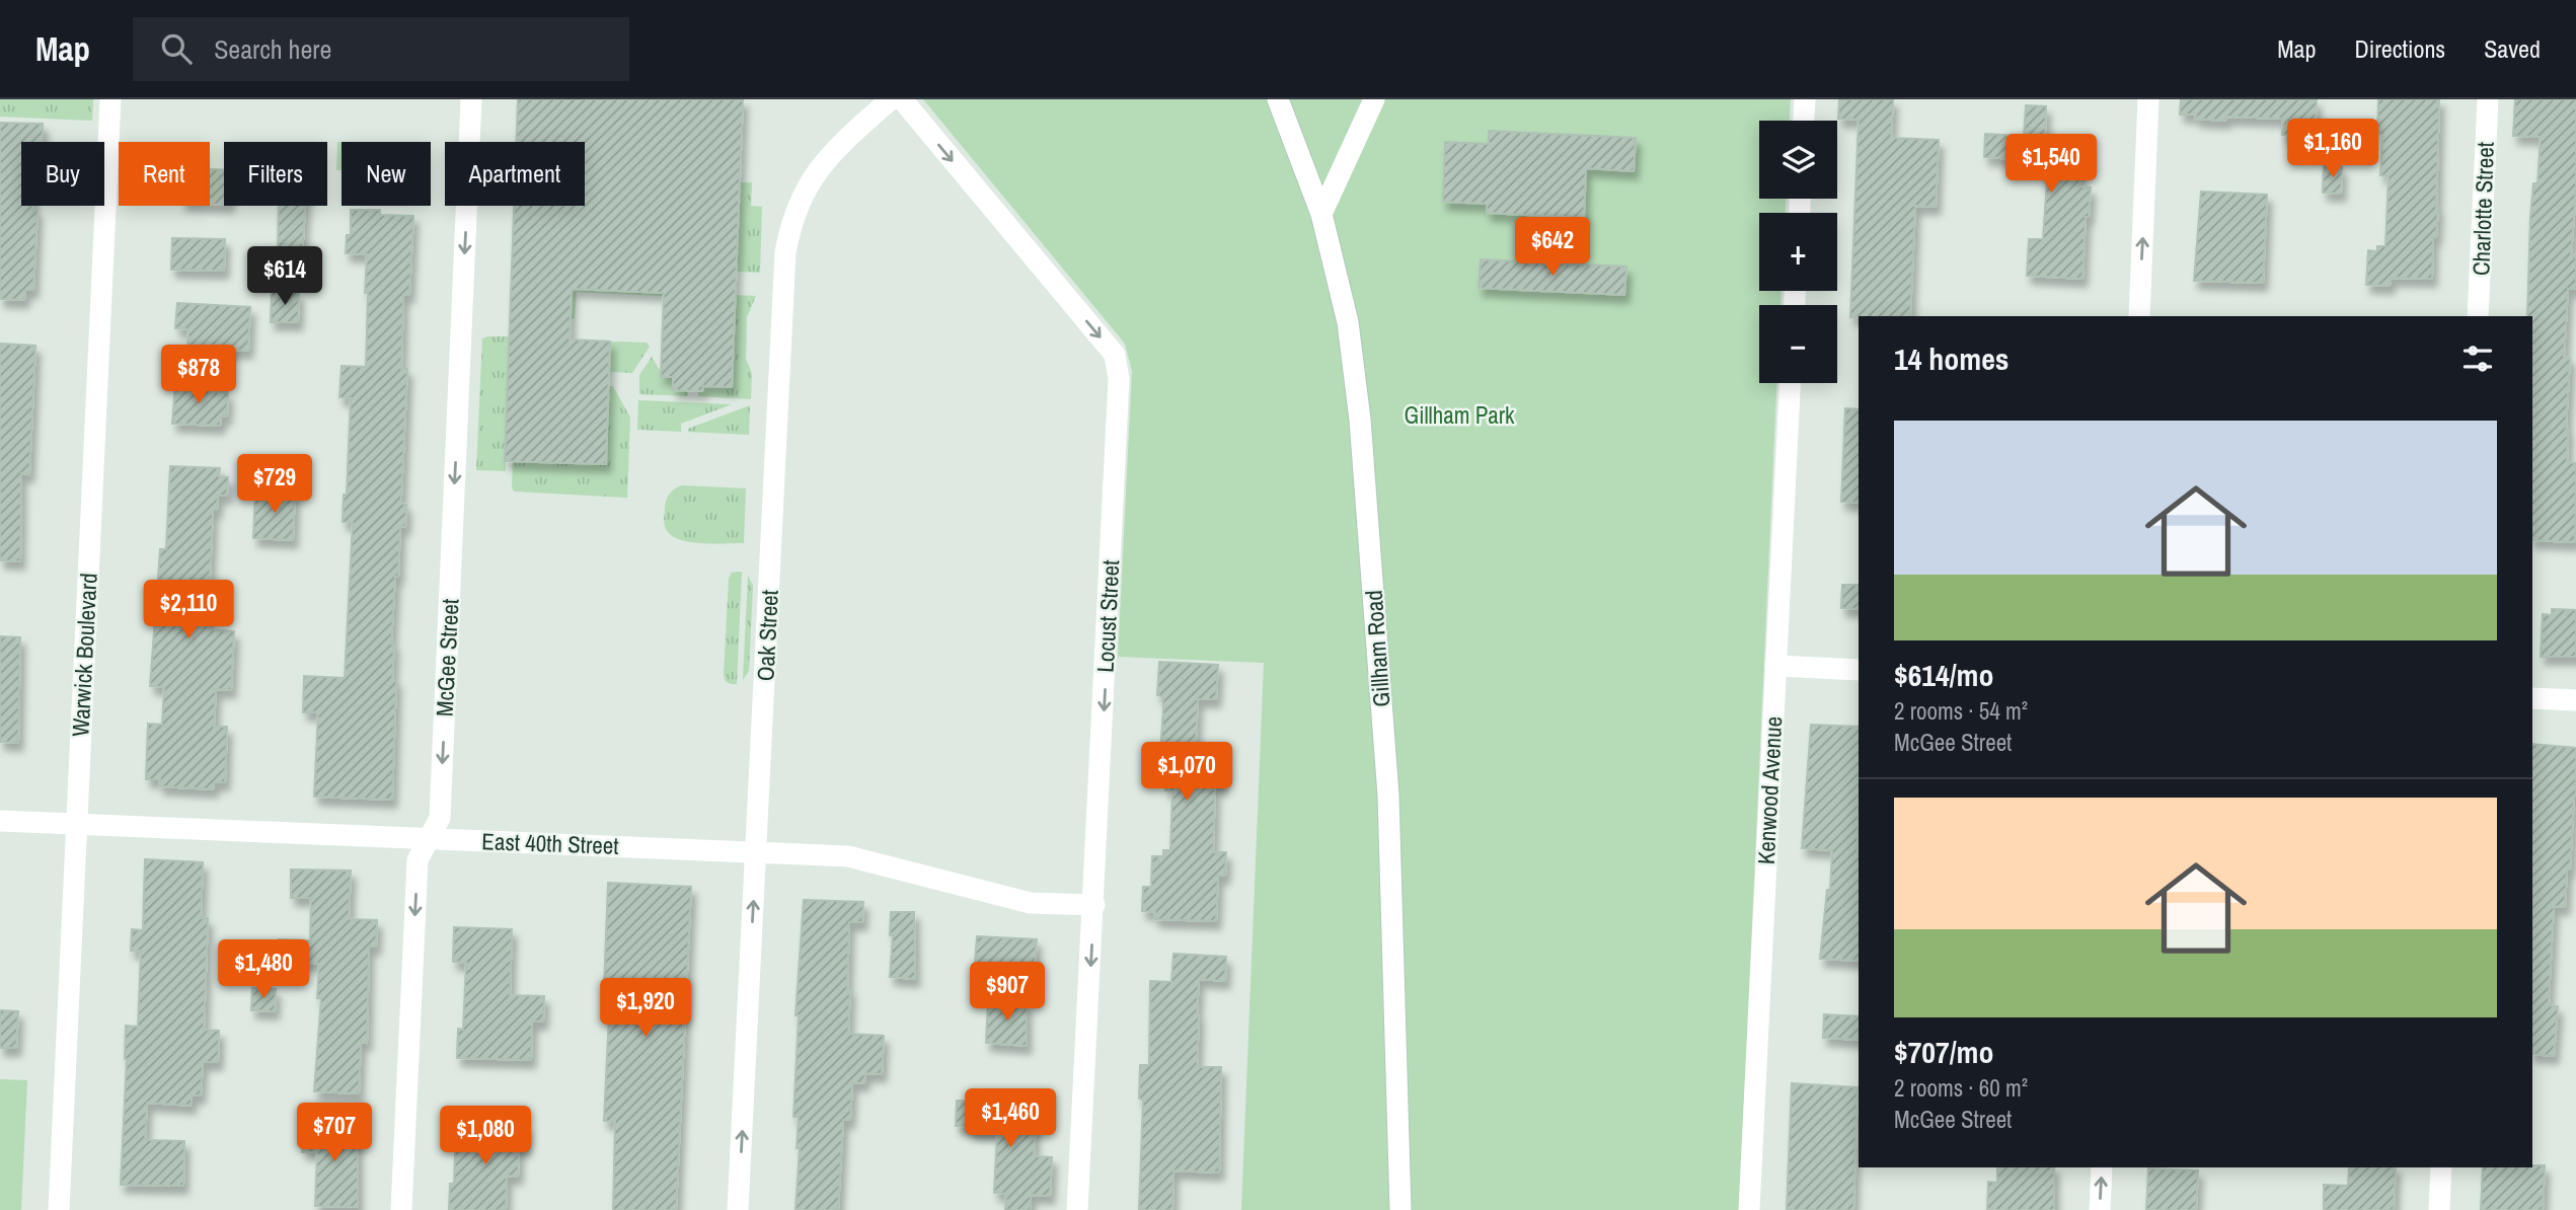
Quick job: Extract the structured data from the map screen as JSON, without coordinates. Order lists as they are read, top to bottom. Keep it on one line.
{"streets":{"street":["Charlotte Street","Locust Street","Oak Street","Gillham Road","Warwick Boulevard","McGee Street","Kenwood Avenue","East 40th Street"]},"crossings":[["Locust Street","East 40th Street"],["Oak Street","East 40th Street"],["Warwick Boulevard","East 40th Street"],["McGee Street","East 40th Street"]],"one_way":["Locust Street","McGee Street"],"parks":["Gillham Park"],"page":{"header":"Map","search":"Search here","nav":["Map","Directions","Saved"],"price":["$1,160","$1,540","$642","$614","$878","$729","$2,110","$1,070","$1,480","$907","$1,920","$1,460","$707","$1,080"],"map_buttons":["+","−"],"chip":["Buy","Rent","Filters","New","Apartment"],"heading":"14 homes","list":[{"name":"$614/mo","note":"2 rooms · 54 m² · McGee Street"},{"name":"$707/mo","note":"2 rooms · 60 m² · McGee Street"}]}}
